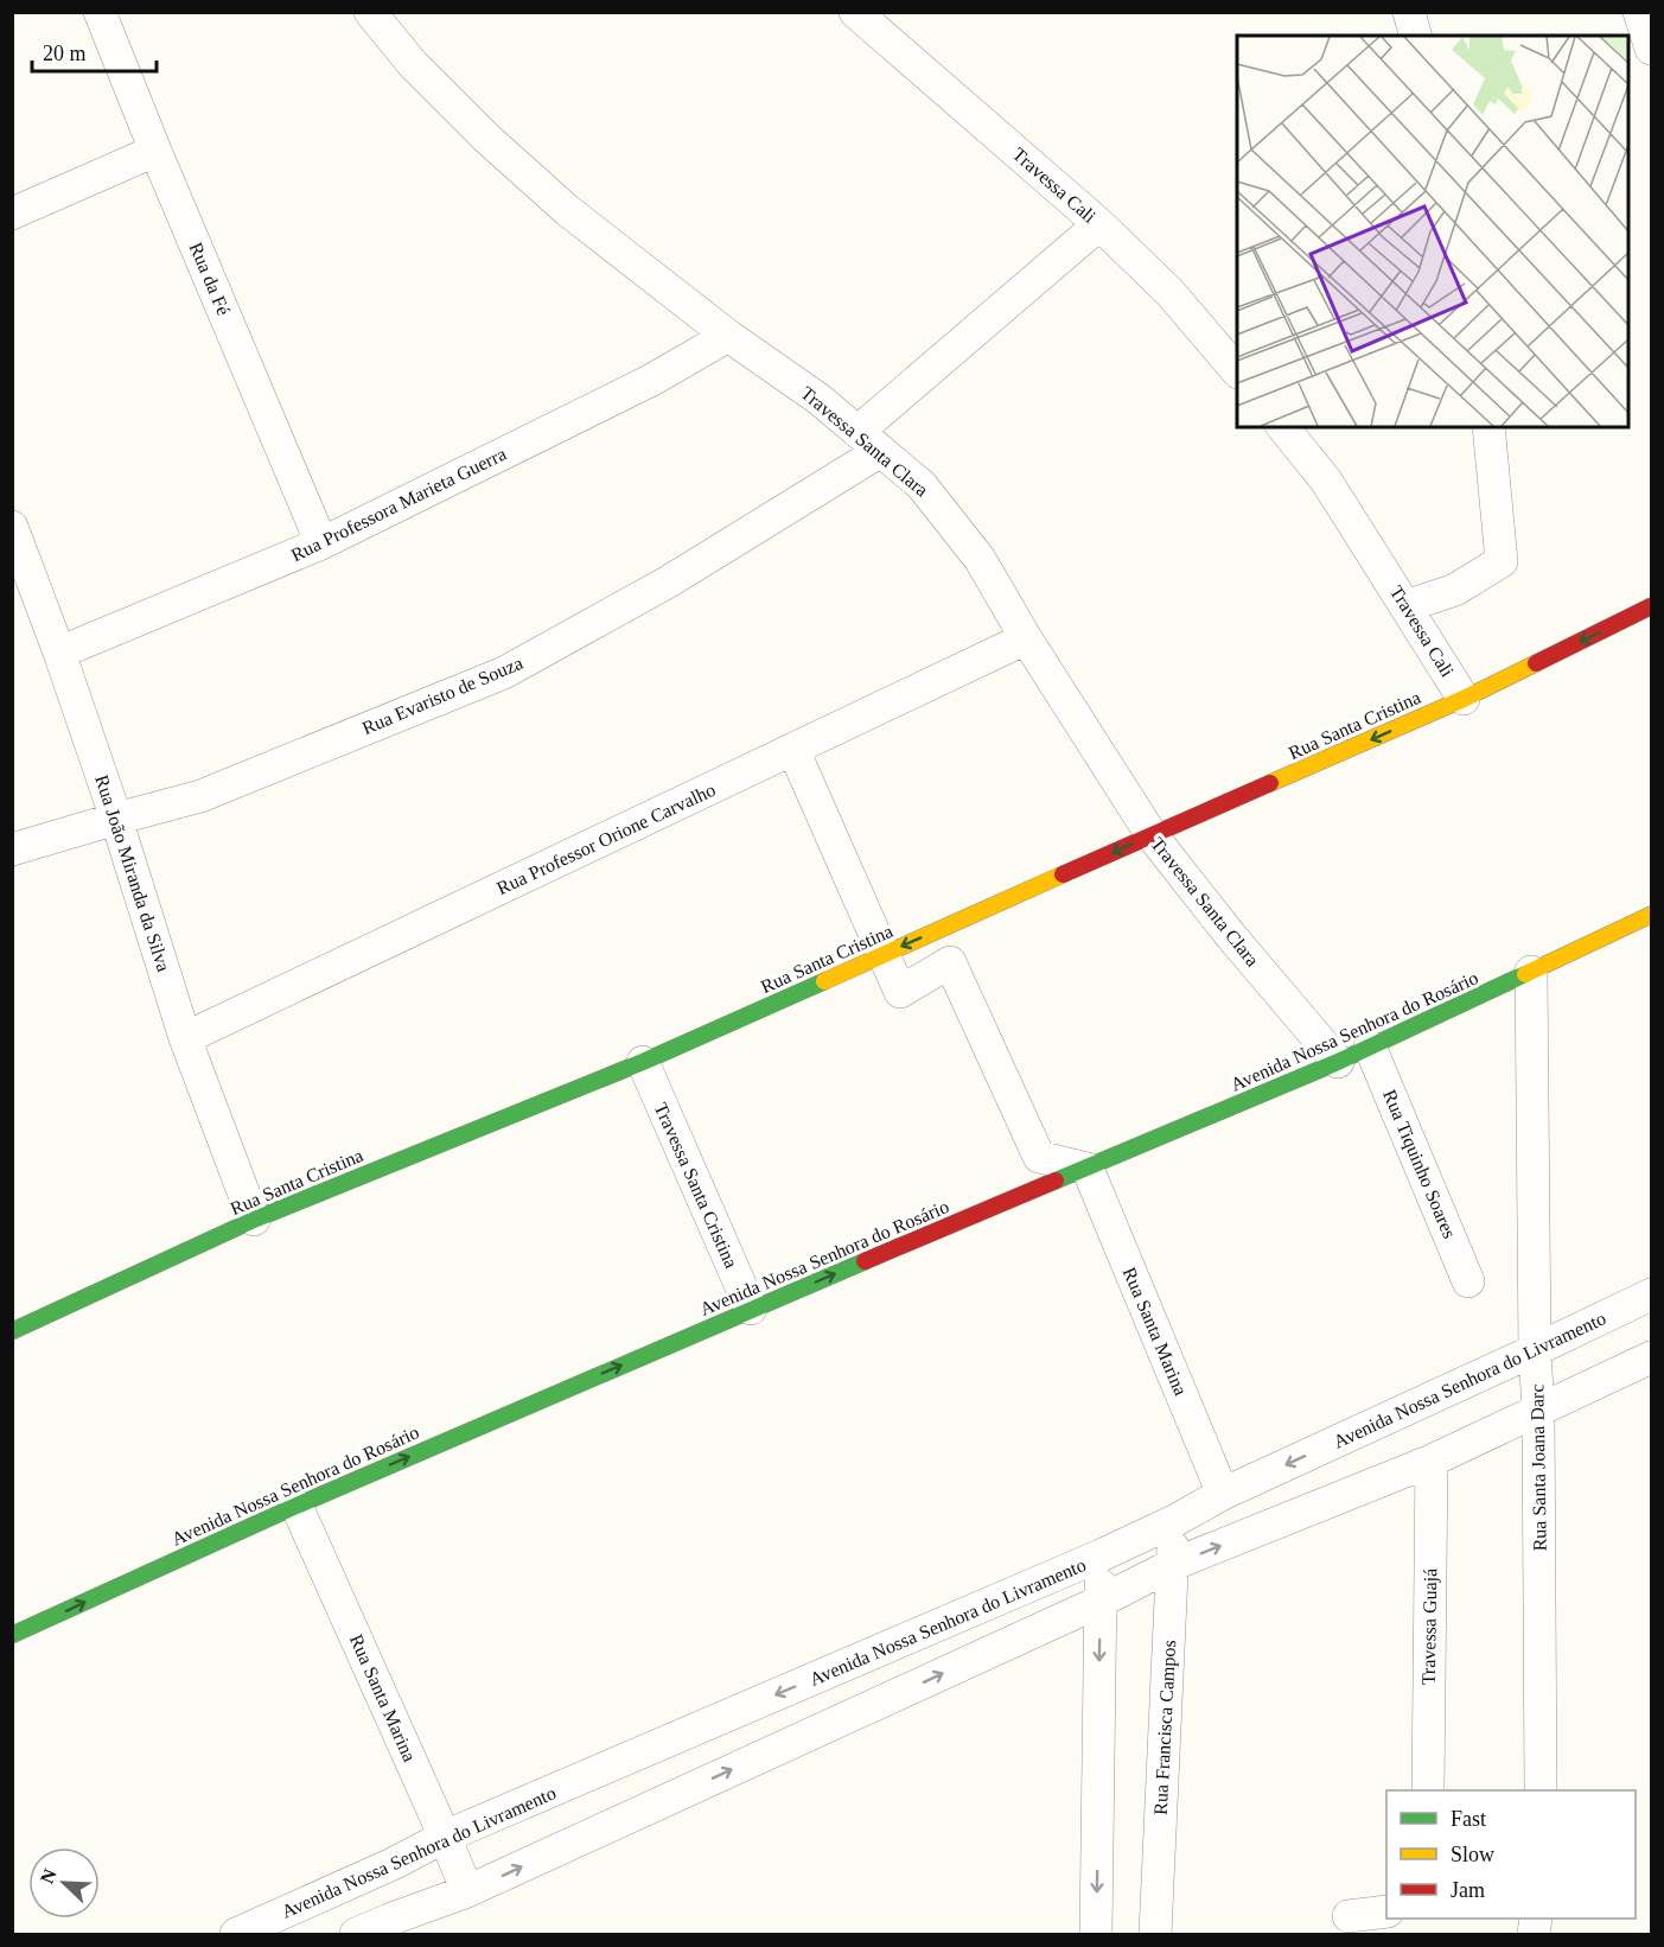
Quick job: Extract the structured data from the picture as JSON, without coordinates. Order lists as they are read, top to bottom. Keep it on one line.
{"streets":{"main road":["Rua Santa Cristina","Avenida Nossa Senhora do Rosário"],"street":["Travessa Cali","Rua da Fé","Travessa Santa Clara","Rua Professora Marieta Guerra","Rua Evaristo de Souza","Rua Professor Orione Carvalho","Rua João Miranda da Silva","Rua Tiquinho Soares","Travessa Santa Cristina","Rua Santa Marina","Avenida Nossa Senhora do Livramento","Rua Santa Joana Darc","Travessa Guajá","Rua Francisca Campos"]},"crossings":[["Travessa Cali","Rua Evaristo de Souza"],["Travessa Cali","Rua Santa Cristina"],["Rua da Fé","Rua Professora Marieta Guerra"],["Travessa Santa Clara","Rua Professora Marieta Guerra"],["Travessa Santa Clara","Rua Evaristo de Souza"],["Travessa Santa Clara","Rua Santa Cristina"],["Travessa Santa Clara","Rua Professor Orione Carvalho"],["Travessa Santa Clara","Avenida Nossa Senhora do Rosário"],["Rua Professora Marieta Guerra","Rua João Miranda da Silva"],["Rua Evaristo de Souza","Rua João Miranda da Silva"],["Rua Santa Cristina","Rua João Miranda da Silva"],["Rua Santa Cristina","Travessa Santa Cristina"],["Rua Professor Orione Carvalho","Rua João Miranda da Silva"],["Avenida Nossa Senhora do Rosário","Rua Tiquinho Soares"],["Avenida Nossa Senhora do Rosário","Travessa Santa Cristina"],["Avenida Nossa Senhora do Rosário","Rua Santa Marina"],["Avenida Nossa Senhora do Rosário","Rua Santa Joana Darc"],["Rua Santa Marina","Avenida Nossa Senhora do Livramento"],["Avenida Nossa Senhora do Livramento","Rua Santa Joana Darc"],["Avenida Nossa Senhora do Livramento","Rua Francisca Campos"]],"one_way":["Rua Santa Cristina","Avenida Nossa Senhora do Rosário"],"legend":["Fast","Slow","Jam"],"scale_bar":"20 m","north":"top left"}
